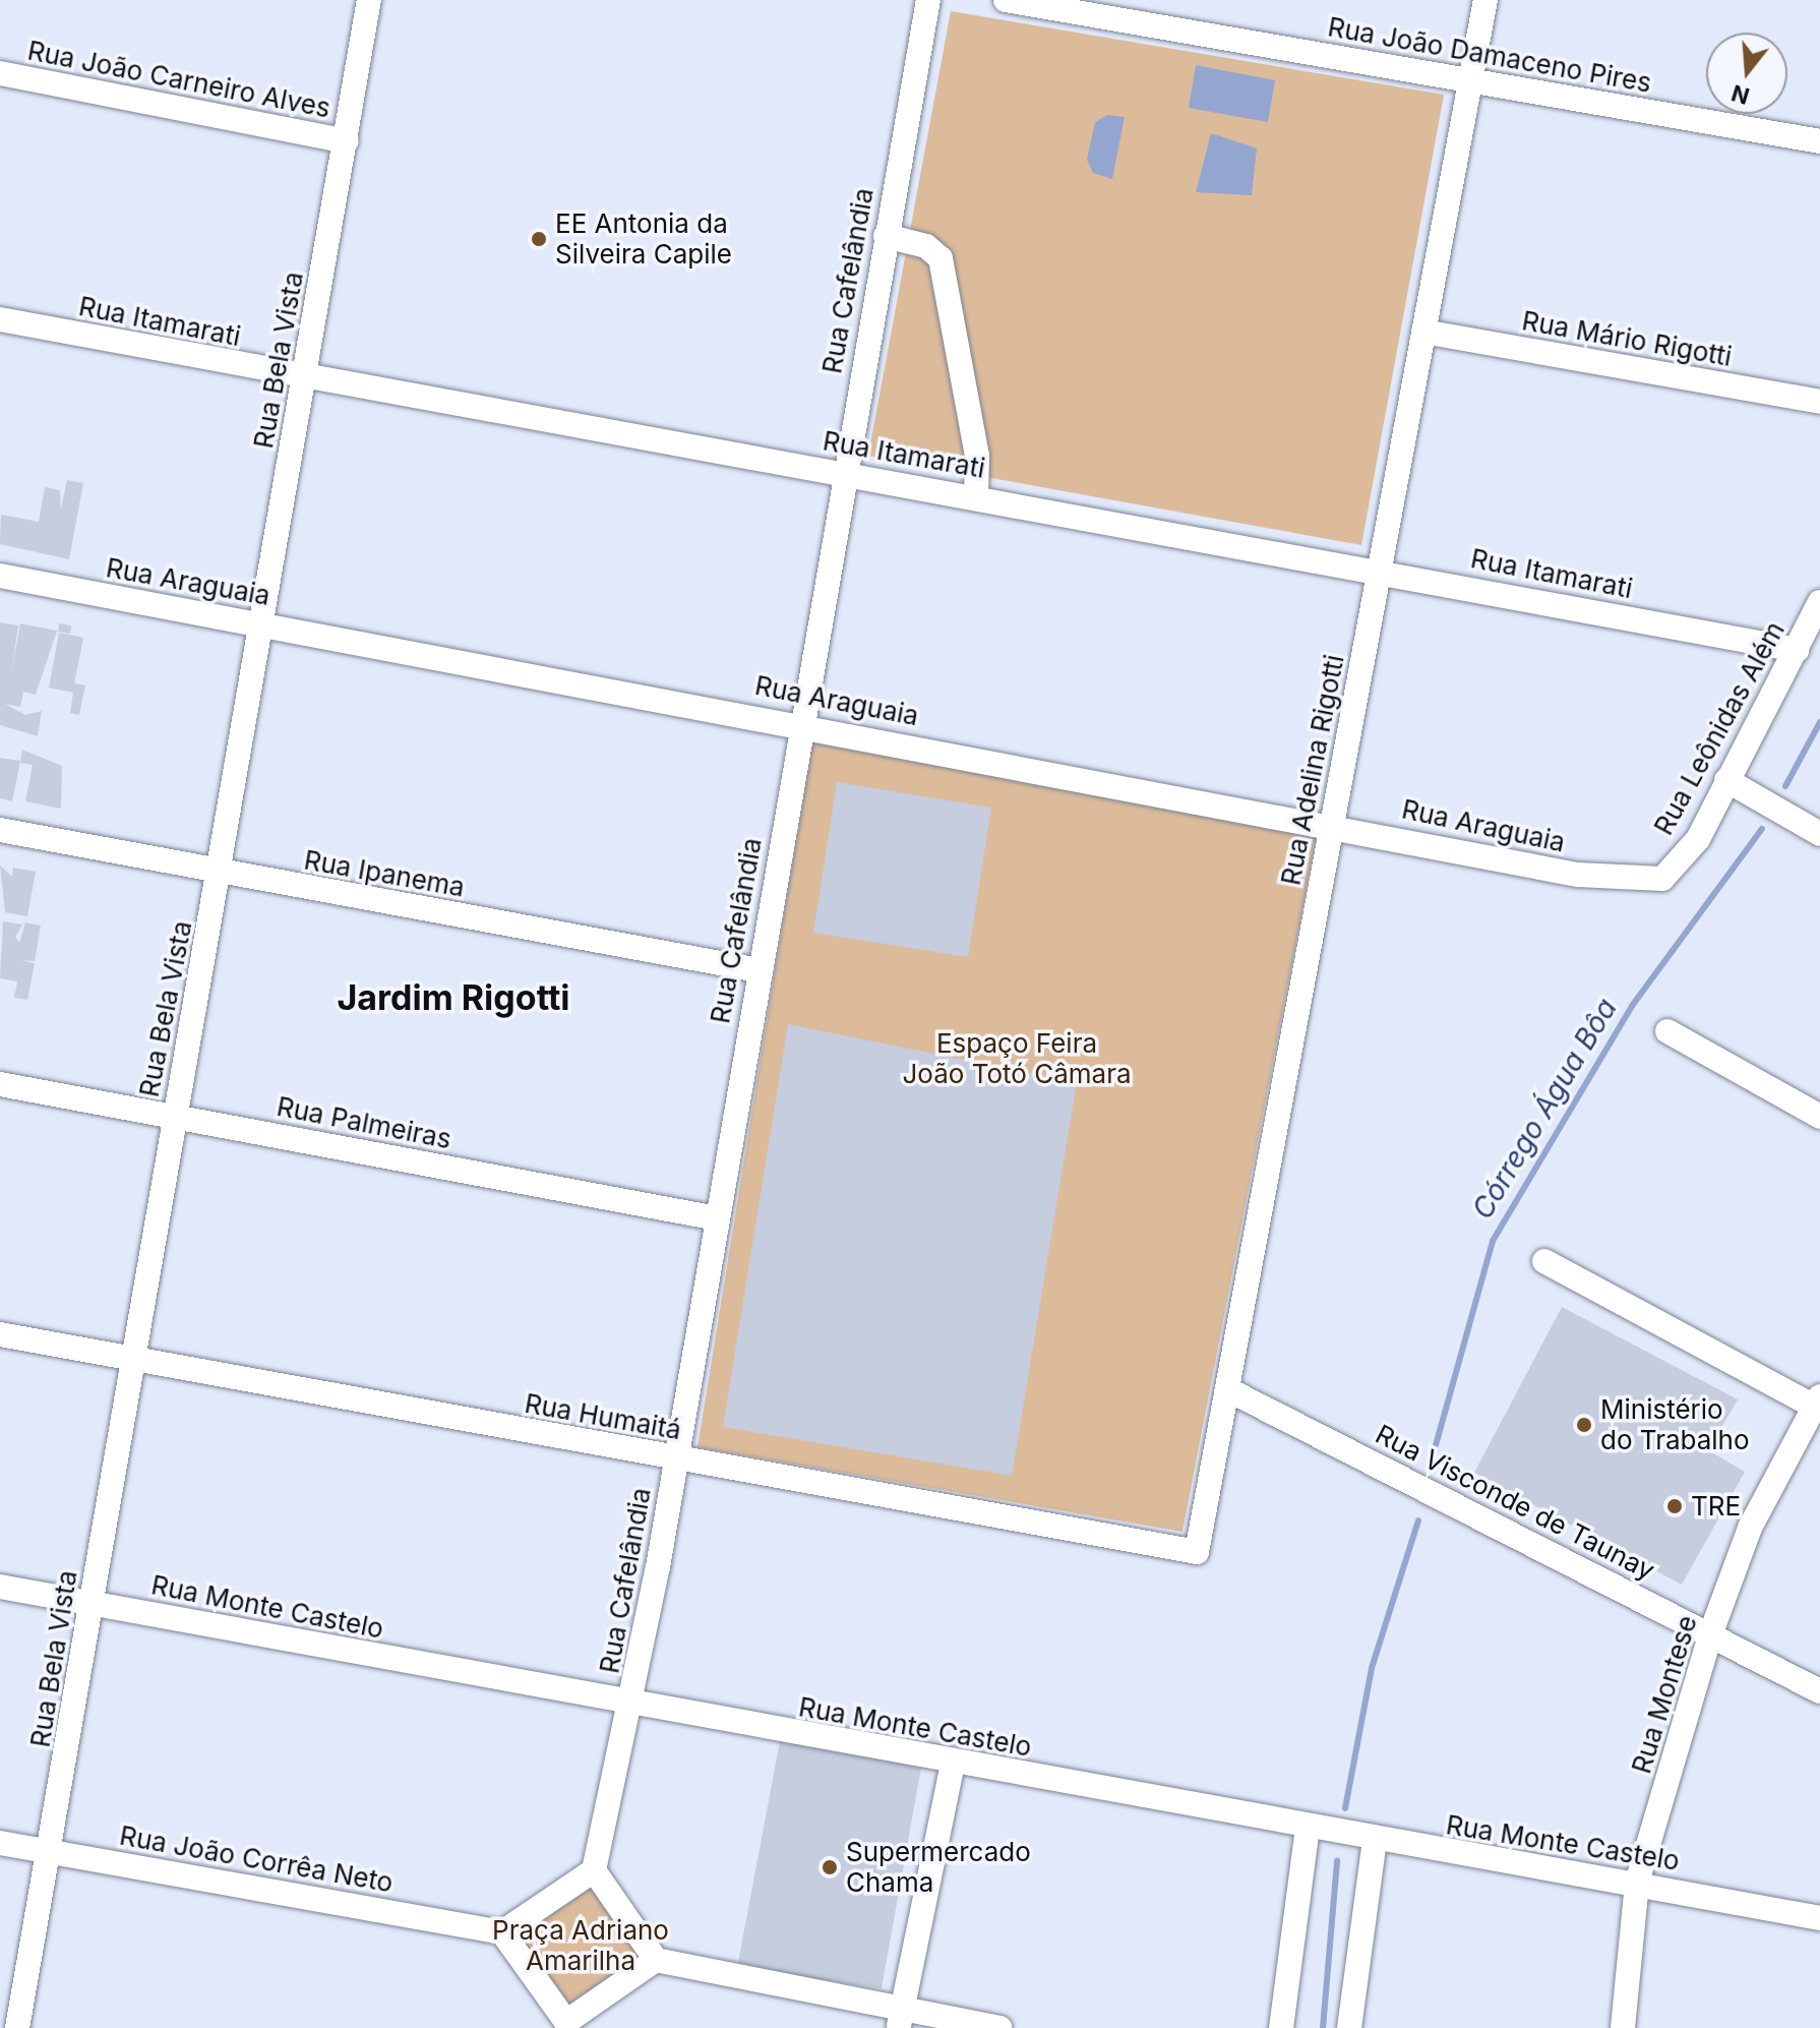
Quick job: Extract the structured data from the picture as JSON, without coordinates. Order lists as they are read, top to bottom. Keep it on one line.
{"streets":{"street":["Rua João Damaceno Pires","Rua João Carneiro Alves","Rua Cafelândia","Rua Itamarati","Rua Mário Rigotti","Rua Bela Vista","Rua Araguaia","Rua Leônidas Além","Rua Adelina Rigotti","Rua Ipanema","Rua Palmeiras","Rua Humaitá","Rua Visconde de Taunay","Rua Monte Castelo","Rua Montese","Rua João Corrêa Neto"]},"crossings":[["Rua João Damaceno Pires","Rua Adelina Rigotti"],["Rua João Carneiro Alves","Rua Bela Vista"],["Rua Cafelândia","Rua Itamarati"],["Rua Cafelândia","Rua Araguaia"],["Rua Cafelândia","Rua Ipanema"],["Rua Cafelândia","Rua Palmeiras"],["Rua Cafelândia","Rua Humaitá"],["Rua Cafelândia","Rua Monte Castelo"],["Rua Itamarati","Rua Bela Vista"],["Rua Itamarati","Rua Leônidas Além"],["Rua Itamarati","Rua Adelina Rigotti"],["Rua Mário Rigotti","Rua Adelina Rigotti"],["Rua Bela Vista","Rua Araguaia"],["Rua Bela Vista","Rua Ipanema"],["Rua Bela Vista","Rua Palmeiras"],["Rua Bela Vista","Rua Humaitá"],["Rua Bela Vista","Rua Monte Castelo"],["Rua Bela Vista","Rua João Corrêa Neto"],["Rua Araguaia","Rua Leônidas Além"],["Rua Araguaia","Rua Adelina Rigotti"],["Rua Adelina Rigotti","Rua Humaitá"],["Rua Adelina Rigotti","Rua Visconde de Taunay"],["Rua Visconde de Taunay","Rua Montese"],["Rua Monte Castelo","Rua Montese"]],"districts":["Jardim Rigotti"],"water":["Córrego Água Bôa"],"parks":["Espaço Feira João Totó Câmara","Praça Adriano Amarilha"],"places":["EE Antonia da Silveira Capile","Ministério do Trabalho","TRE","Supermercado Chama"],"north":"bottom"}
